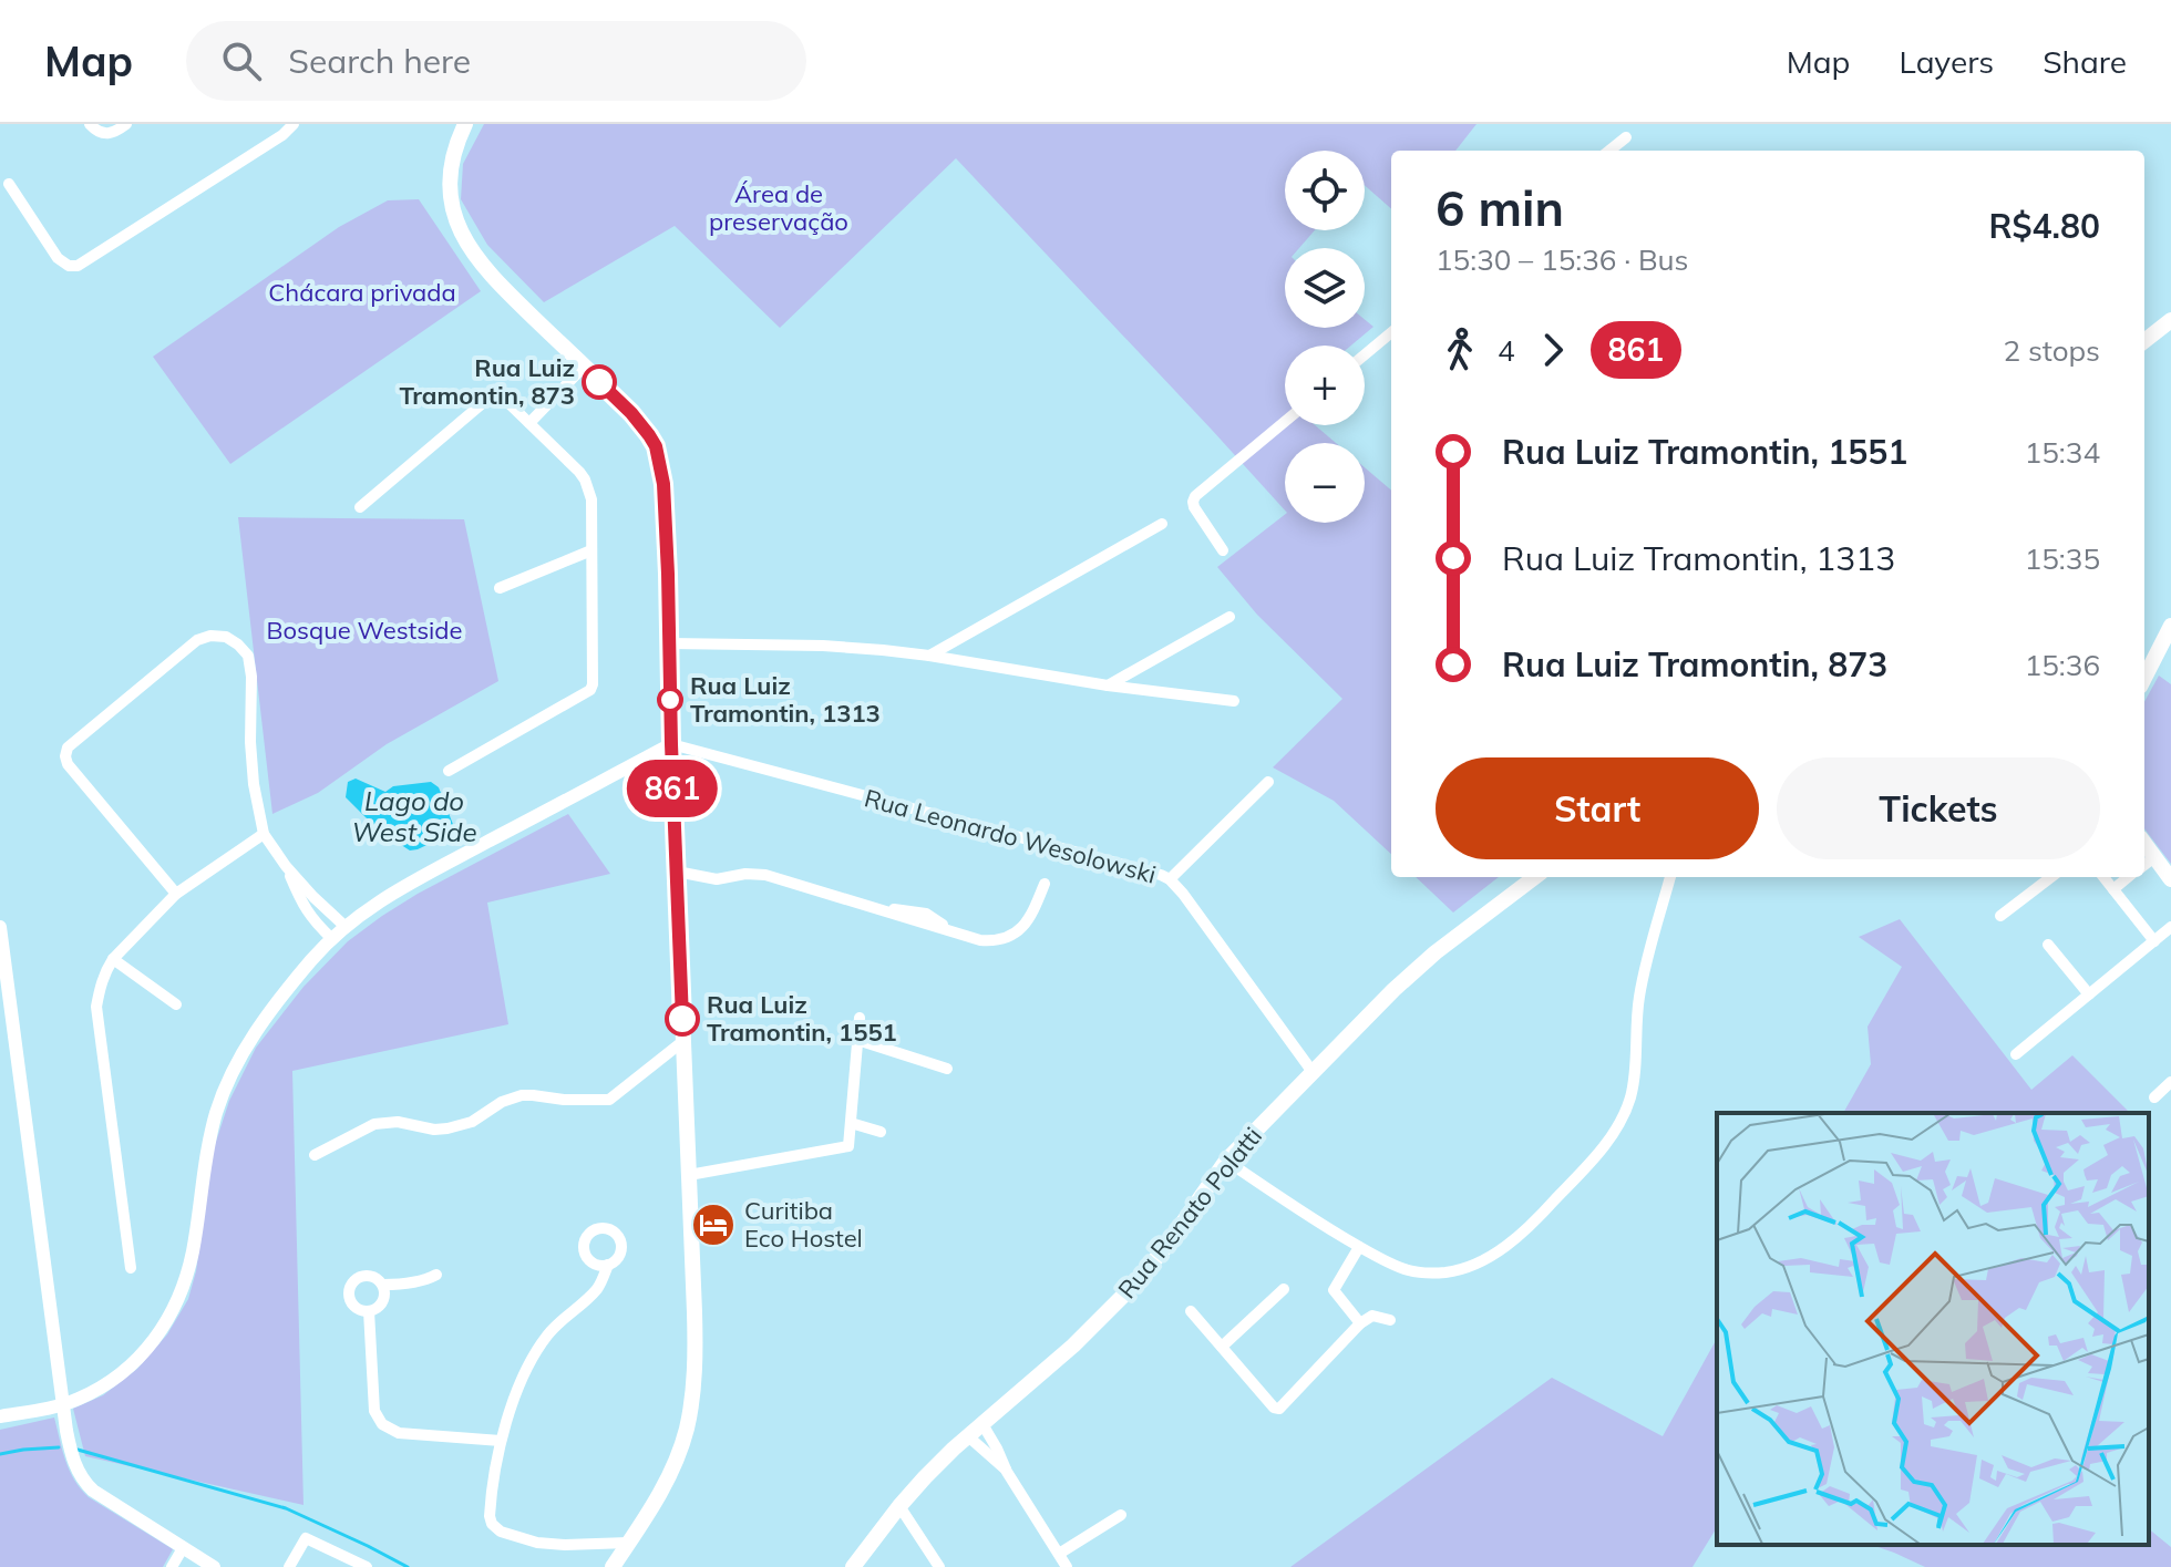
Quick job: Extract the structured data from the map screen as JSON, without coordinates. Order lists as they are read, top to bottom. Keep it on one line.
{"streets":{"main road":["Rua Renato Polatti"],"street":["Rua Leonardo Wesolowski"]},"crossings":[["Rua Leonardo Wesolowski","Rua Renato Polatti"]],"water":["Lago do West Side"],"parks":["Área de preservação","Chácara privada","Bosque Westside"],"places":{"other":["Rua Luiz Tramontin, 873","Rua Luiz Tramontin, 1313","Rua Luiz Tramontin, 1551"],"hotel":["Curitiba Eco Hostel"]},"lines":["bus line 861"],"page":{"header":"Map","search":"Search here","nav":["Map","Layers","Share"],"on_map":"861","map_buttons":["+","−"],"heading":["6 min","15:30 – 15:36 · Bus","R$4.80"],"legs":["4","861","2 stops"],"list":[{"name":"Rua Luiz Tramontin, 1551","value":"15:34"},{"name":"Rua Luiz Tramontin, 1313","value":"15:35"},{"name":"Rua Luiz Tramontin, 873","value":"15:36"}],"buttons":["Start","Tickets"]}}
